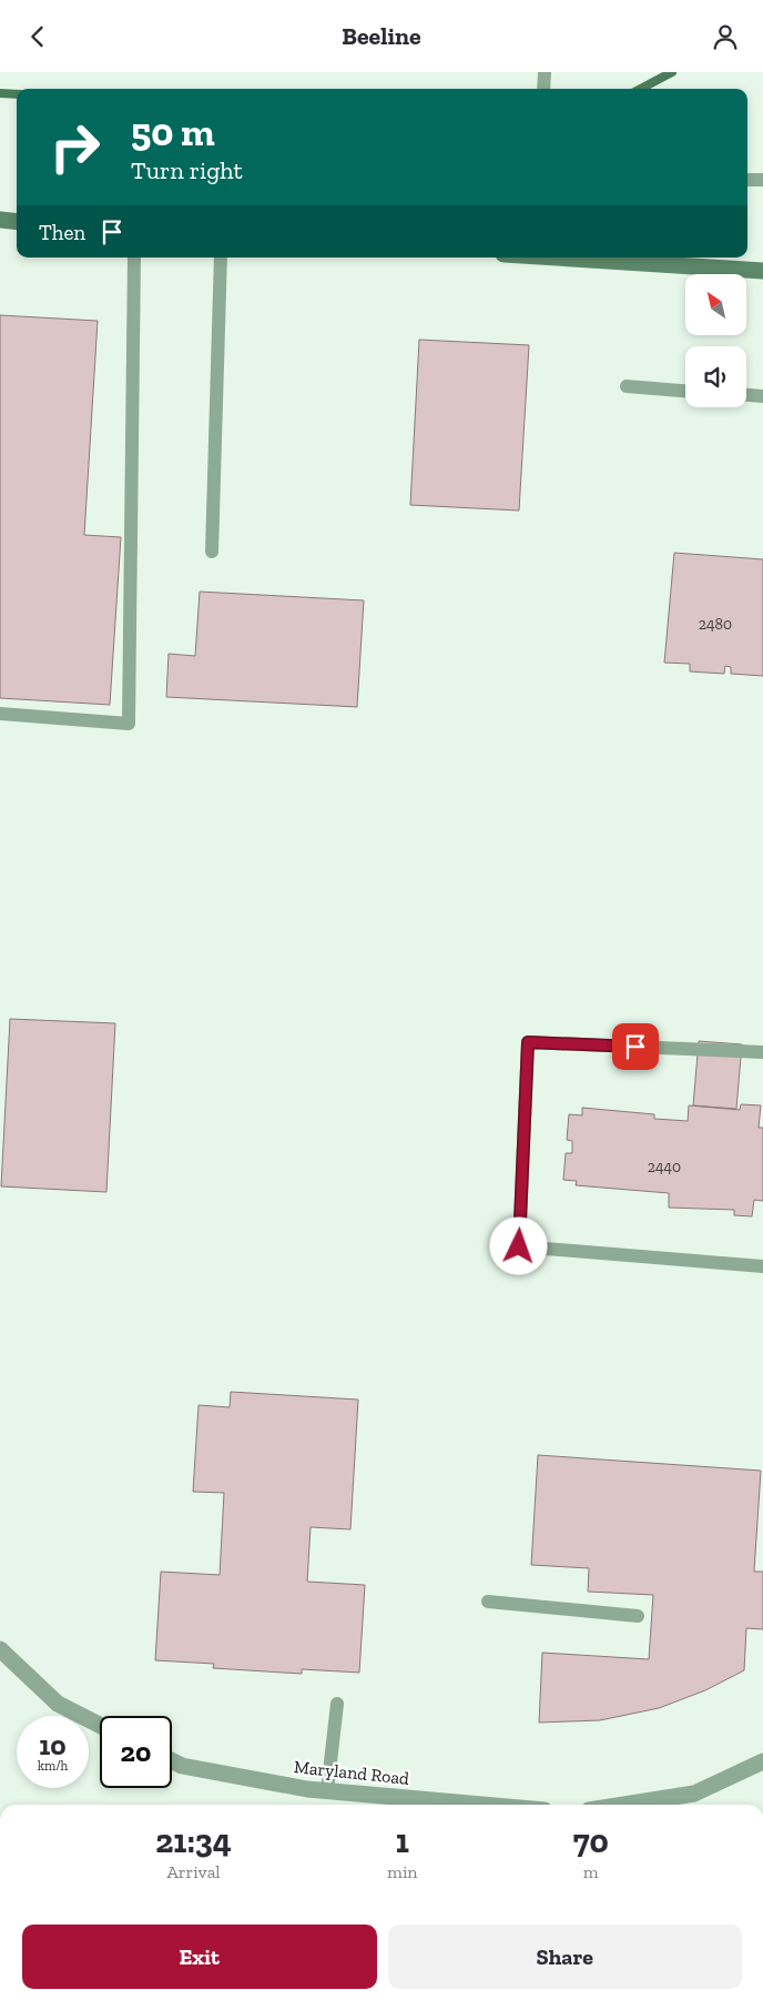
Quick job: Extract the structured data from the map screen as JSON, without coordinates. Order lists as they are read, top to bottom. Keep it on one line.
{"streets":{"street":["Maryland Road"]},"house_numbers":["2480","2440"],"north":"top left","page":{"header":"Beeline","turn":["50 m","Turn right"],"then":"Then","speed":"10 km/h","limit":"20","eta":["21:34","Arrival","1","min","70","m"],"buttons":["Exit","Share"]}}
